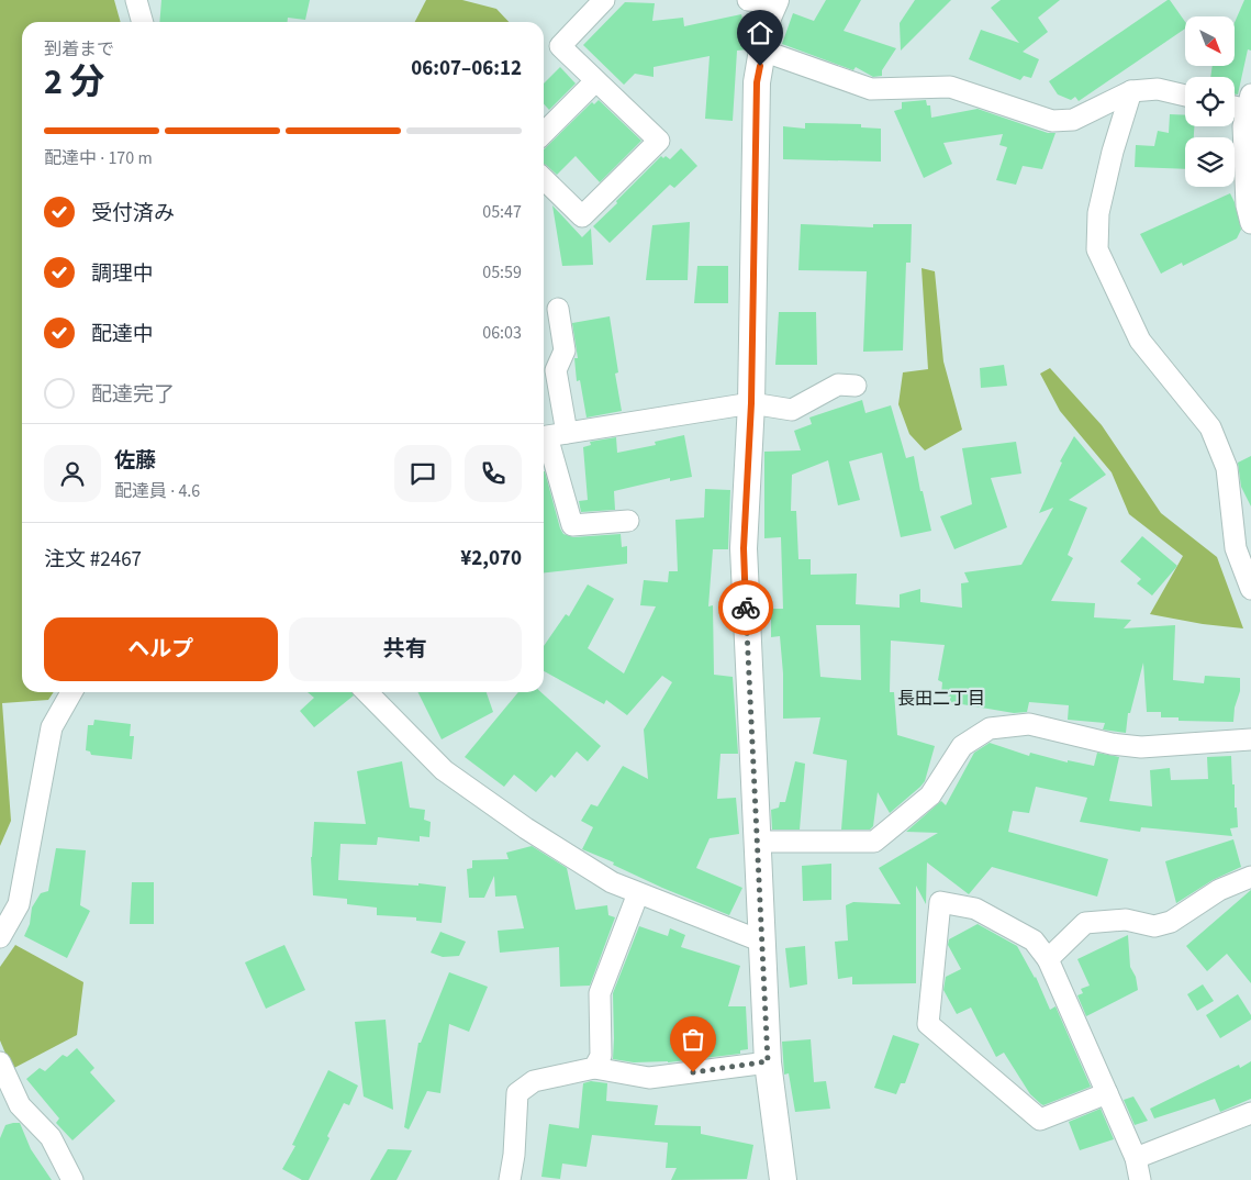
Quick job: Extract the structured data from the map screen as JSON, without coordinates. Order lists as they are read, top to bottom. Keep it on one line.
{"districts":["長田二丁目"],"north":"bottom right","page":{"heading":["2 分","到着まで","06:07–06:12"],"panel":["佐藤","配達員 · 4.6","注文 #2467","¥2,070"],"bar":"配達中 · 170 m","list":[["受付済み","05:47"],["調理中","05:59"],["配達中","06:03"],"配達完了"],"buttons":["ヘルプ","共有"]}}
